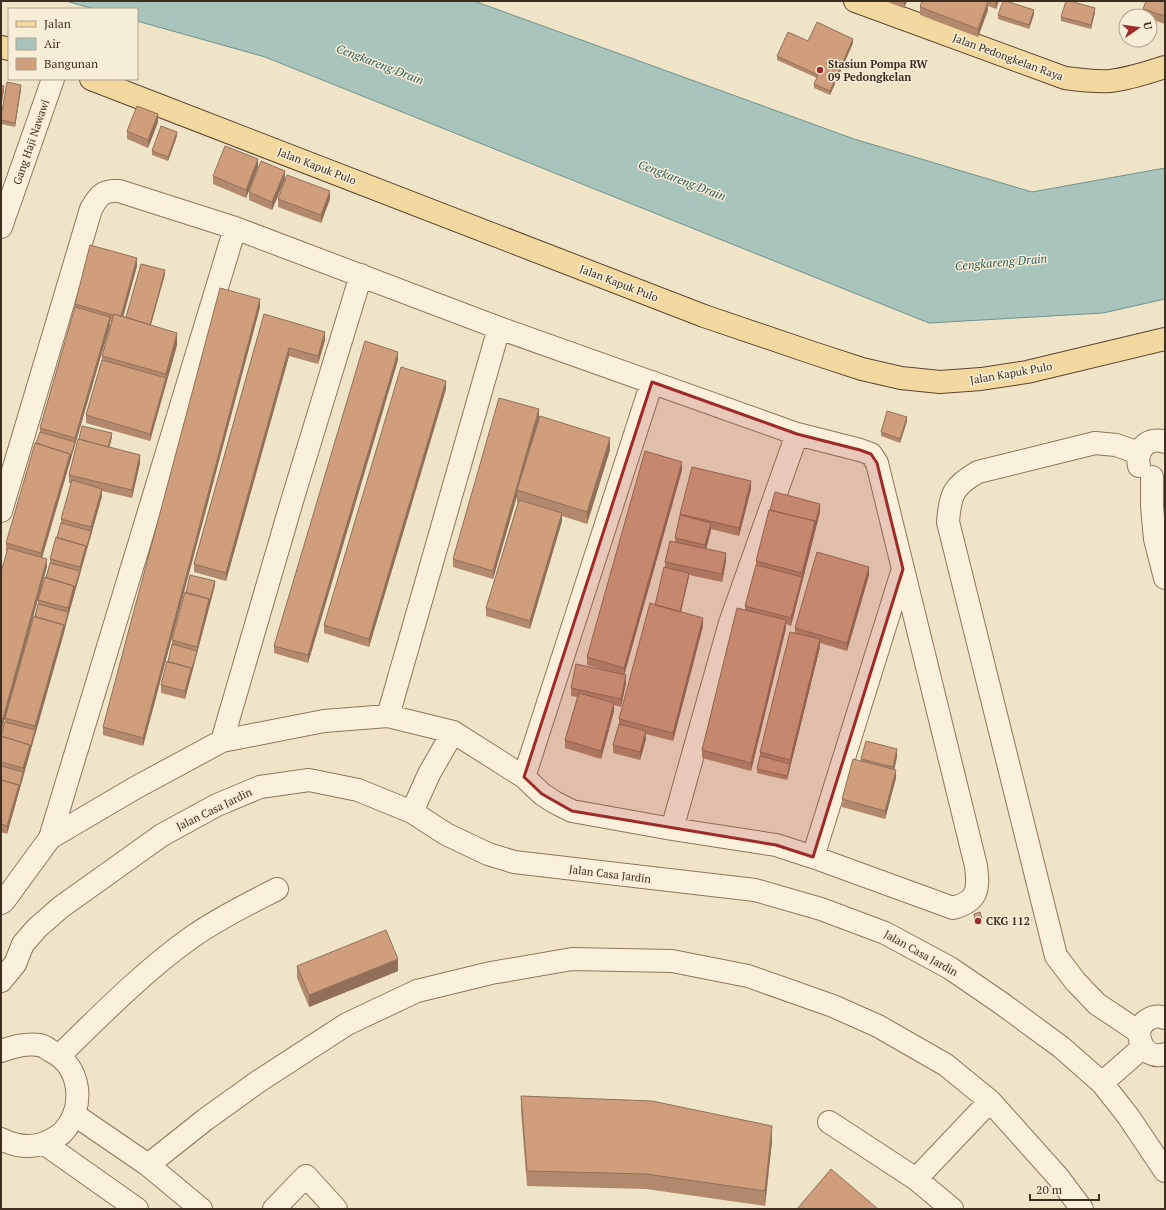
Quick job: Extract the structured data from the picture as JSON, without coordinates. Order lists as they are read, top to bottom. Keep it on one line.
{"streets":{"main road":["Jalan Pedongkelan Raya","Jalan Kapuk Pulo"],"street":["Gang Haji Nawawi","Jalan Casa Jardin"]},"water":["Cengkareng Drain"],"places":["Stasiun Pompa RW 09 Pedongkelan","CKG 112"],"legend":["Jalan","Air","Bangunan"],"scale_bar":"20 m","north":"right"}
